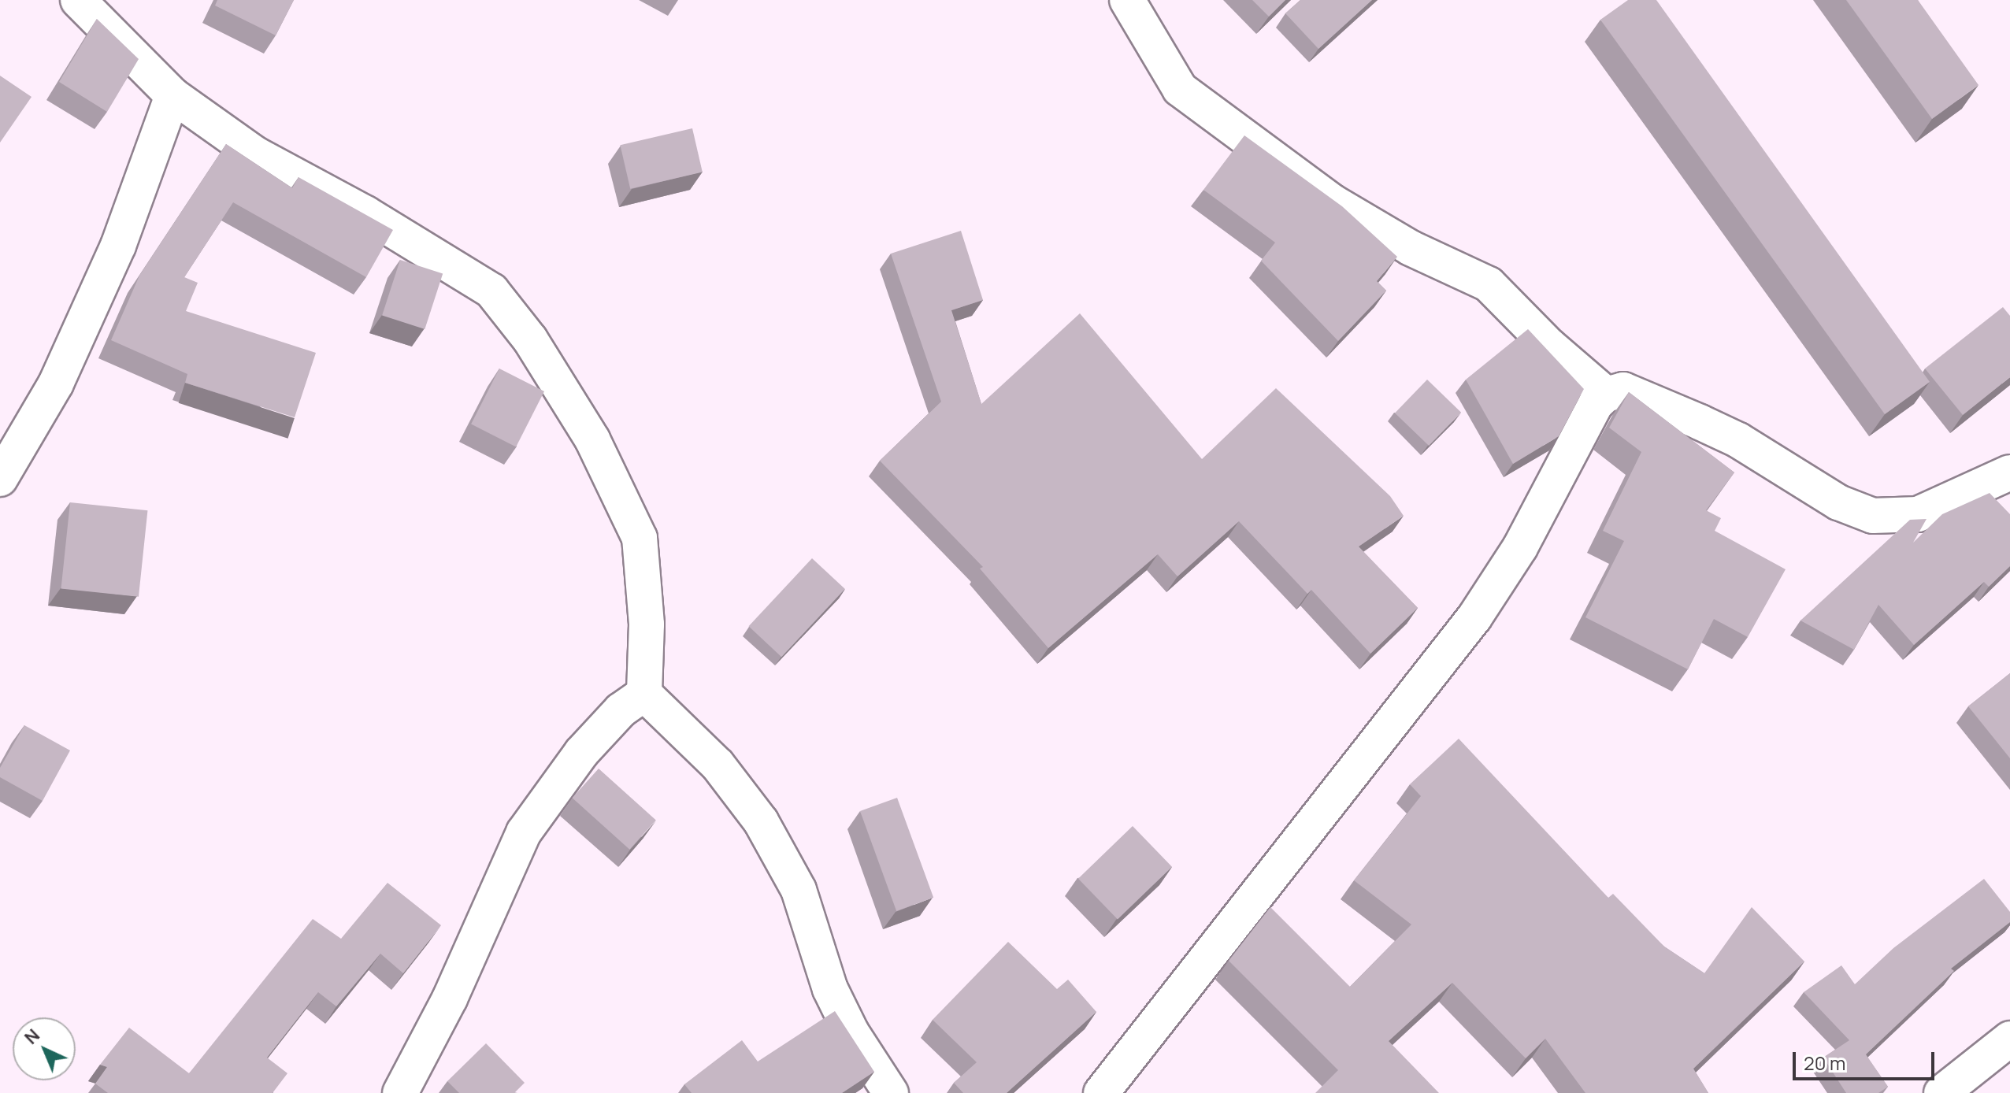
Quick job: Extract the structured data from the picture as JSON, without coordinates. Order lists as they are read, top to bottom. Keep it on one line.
{"scale_bar":"20 m","north":"top left"}
